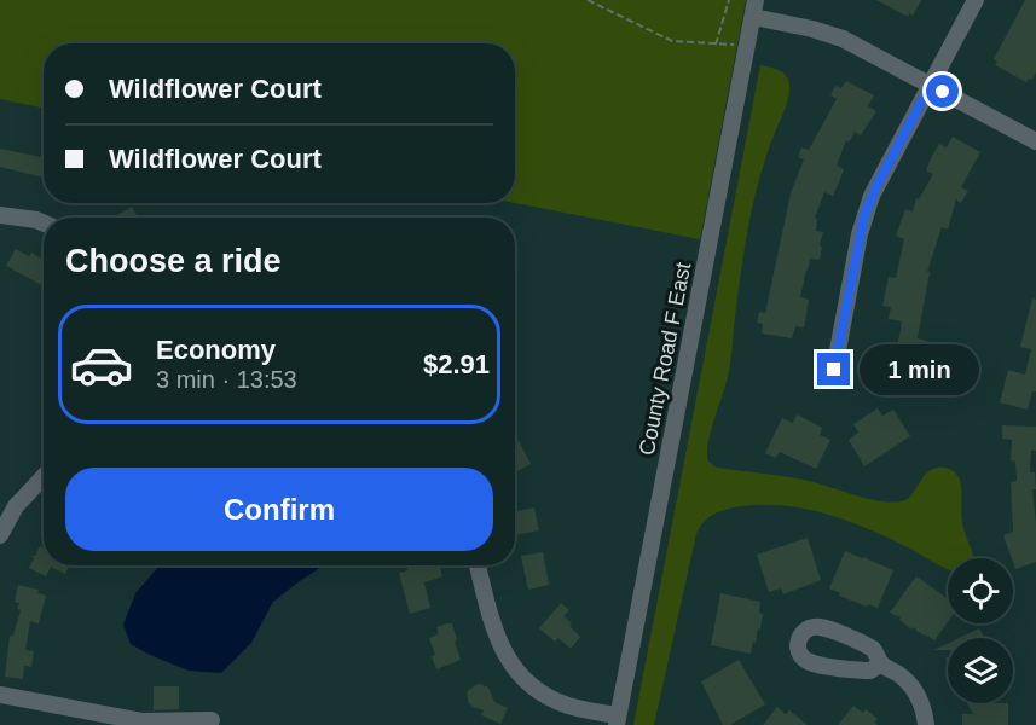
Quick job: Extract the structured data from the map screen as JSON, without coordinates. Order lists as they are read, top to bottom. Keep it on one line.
{"streets":{"street":["County Road F East"]},"page":{"banner":["Wildflower Court","Wildflower Court"],"heading":"Choose a ride","list":[{"name":"Economy","note":"3 min · 13:53","value":"$2.91"}],"bubble":"1 min","buttons":"Confirm"}}
